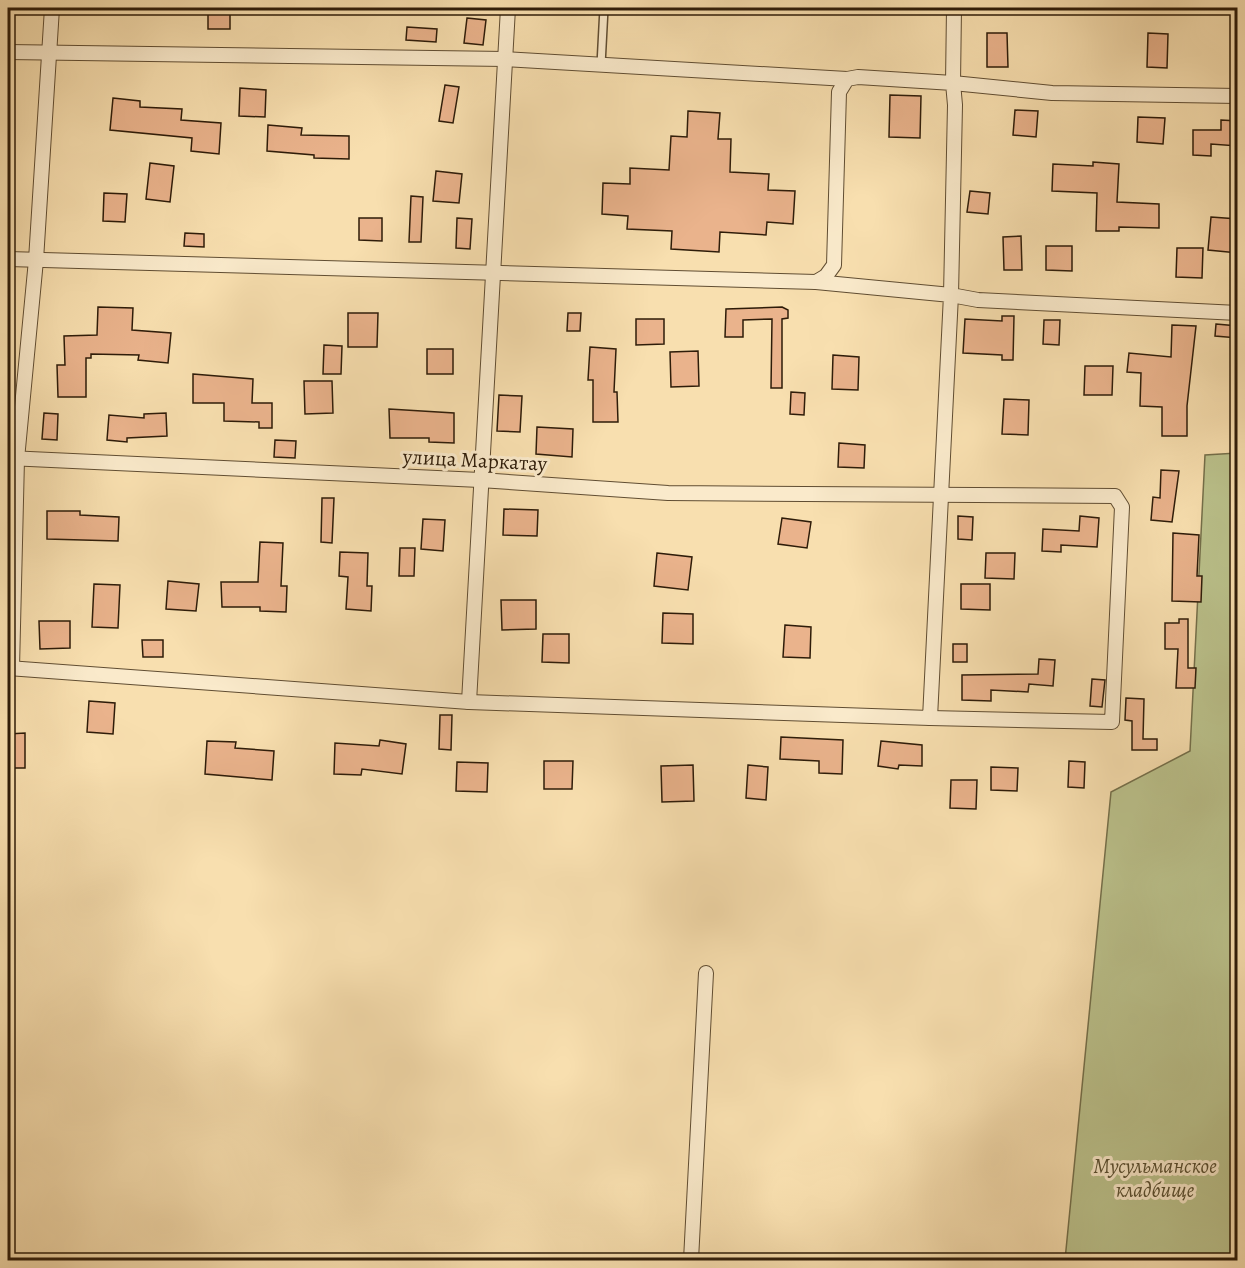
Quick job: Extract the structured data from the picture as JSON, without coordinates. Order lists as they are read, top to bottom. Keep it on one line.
{"streets":{"street":["улица Маркатау"]},"parks":["Мусульманское кладбище"]}
